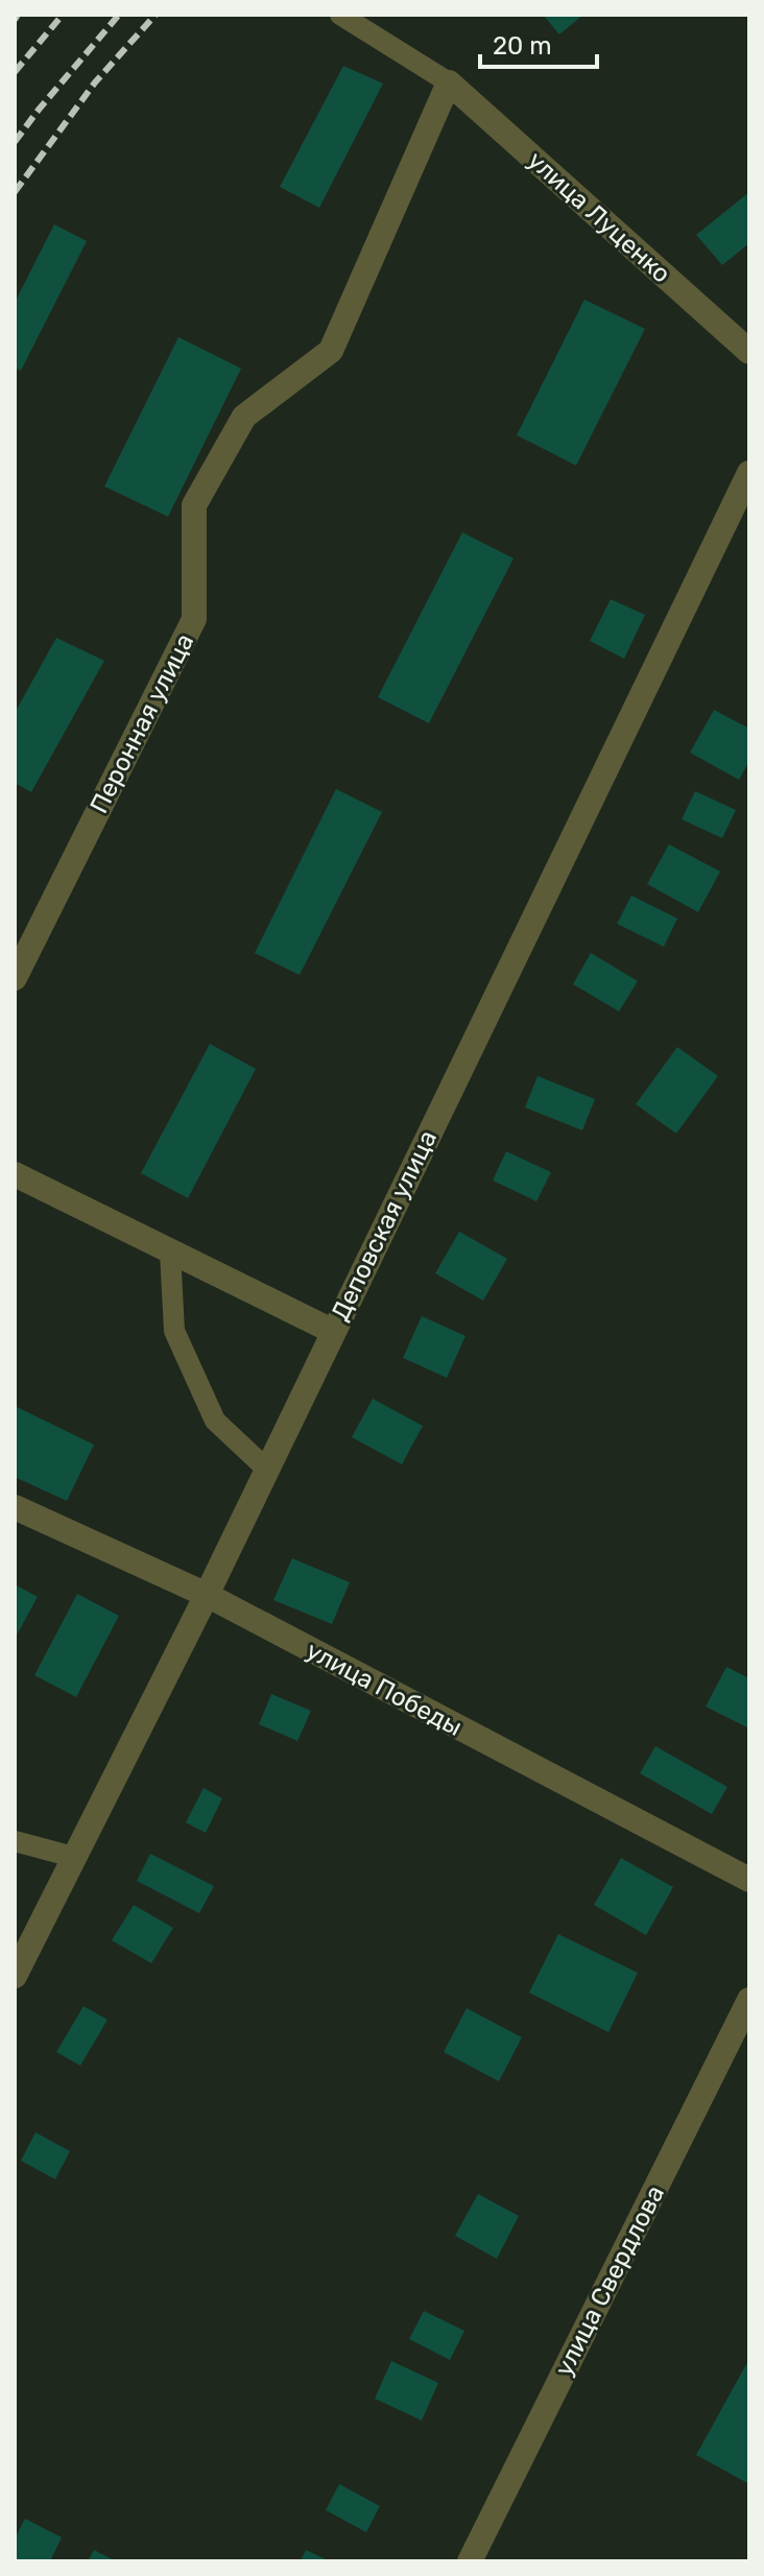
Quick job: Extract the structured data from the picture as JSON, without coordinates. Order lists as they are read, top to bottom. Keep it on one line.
{"streets":{"street":["улица Луценко","Перонная улица","Деповская улица","улица Победы","улица Свердлова"]},"crossings":[["улица Луценко","Перонная улица"],["Деповская улица","улица Победы"]],"scale_bar":"20 m"}
